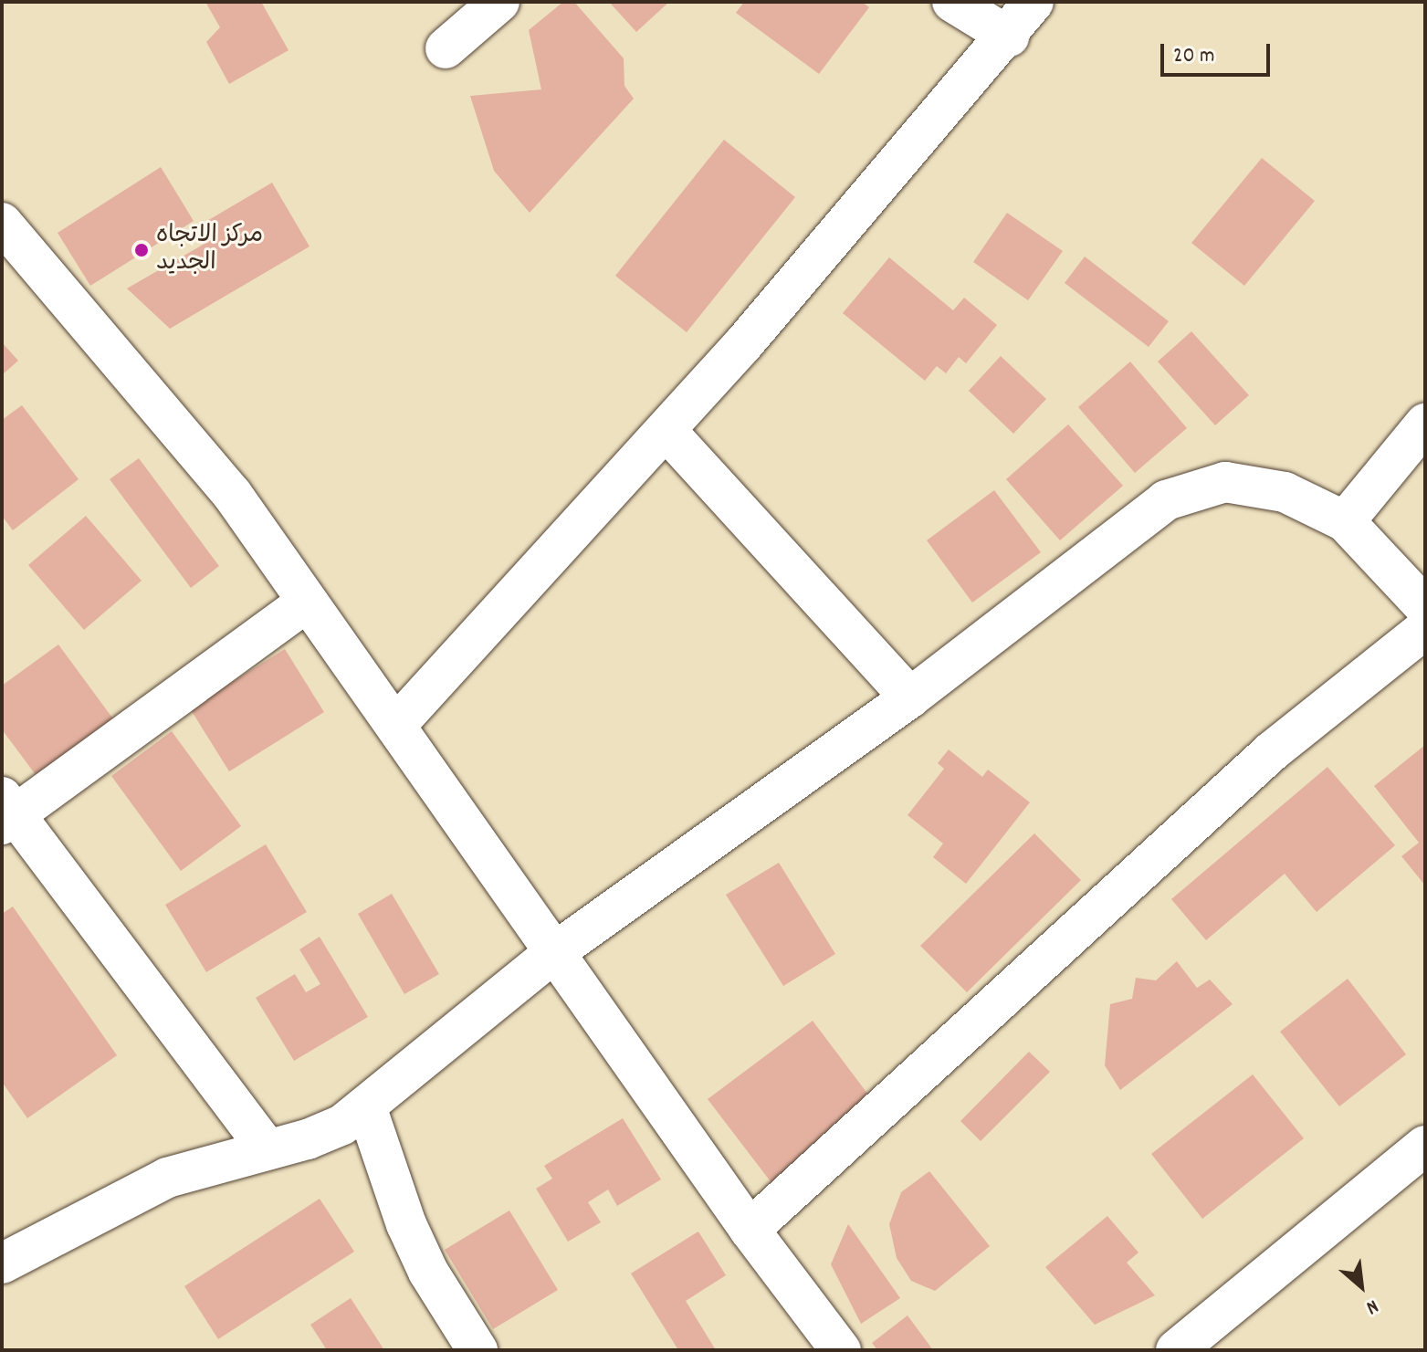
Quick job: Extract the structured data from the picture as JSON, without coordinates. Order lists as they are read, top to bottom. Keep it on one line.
{"places":["مركز الاتجاه الجديد"],"scale_bar":"20 m","north":"bottom right"}
